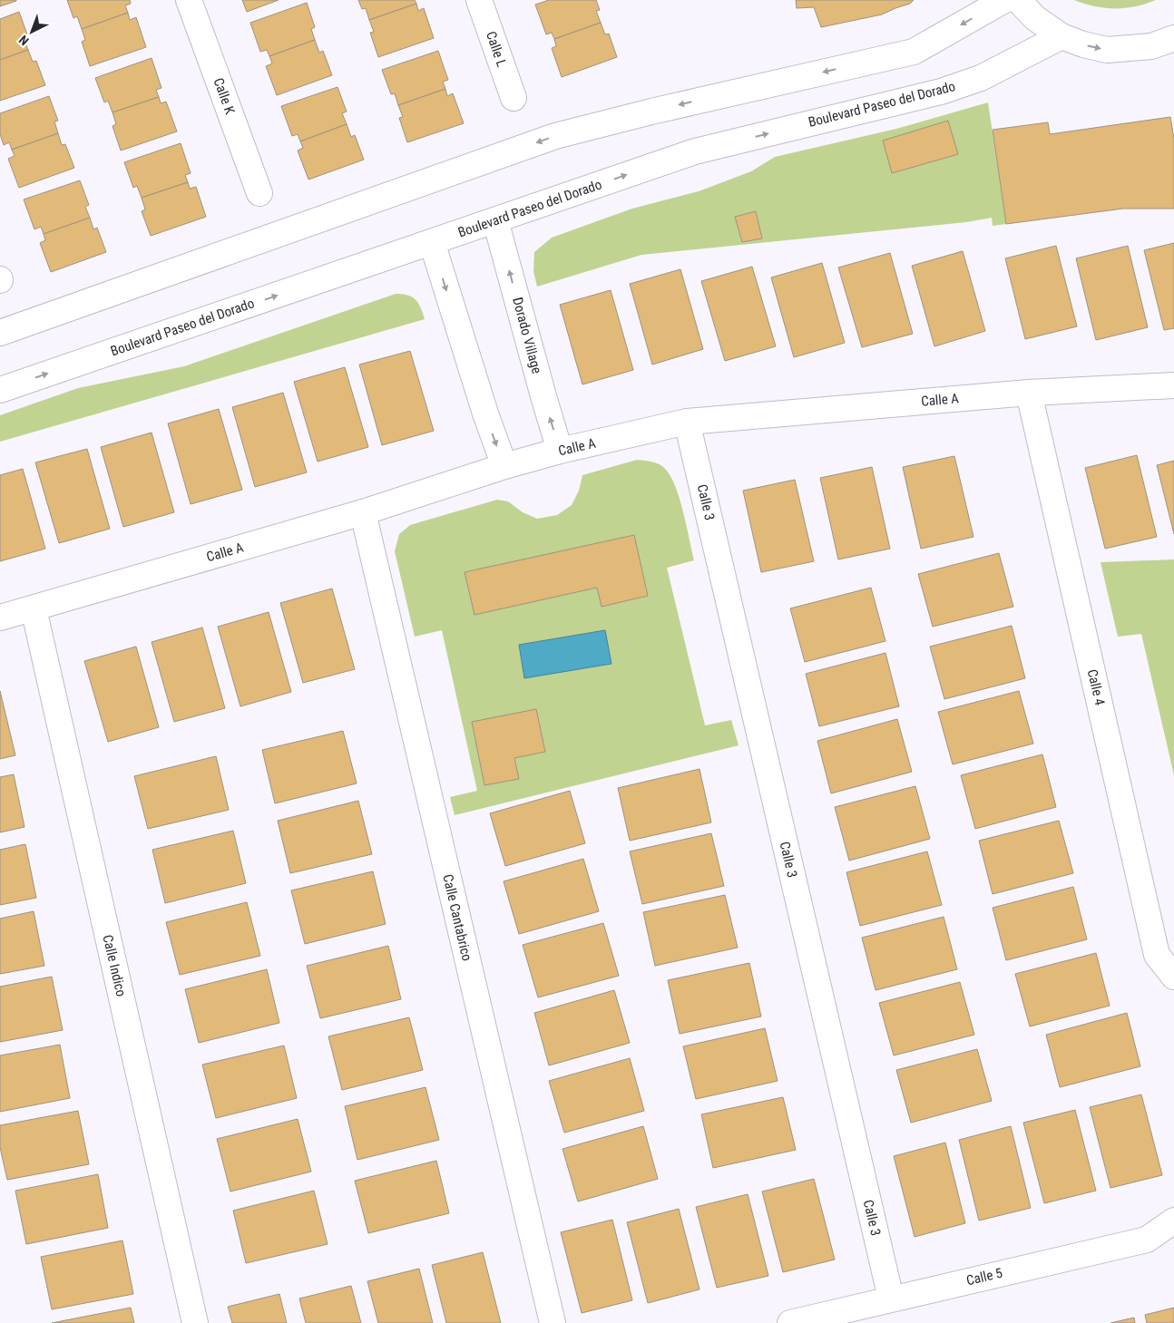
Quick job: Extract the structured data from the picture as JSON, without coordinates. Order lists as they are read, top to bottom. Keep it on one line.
{"streets":{"street":["Calle L","Calle K","Boulevard Paseo del Dorado","Dorado Village","Calle A","Calle 3","Calle 4","Calle Cantabrico","Calle Indico","Calle 5"]},"crossings":[["Boulevard Paseo del Dorado","Dorado Village"],["Dorado Village","Calle A"],["Calle A","Calle 3"],["Calle A","Calle 4"],["Calle A","Calle Cantabrico"],["Calle A","Calle Indico"],["Calle 3","Calle 5"]],"north":"bottom left"}
